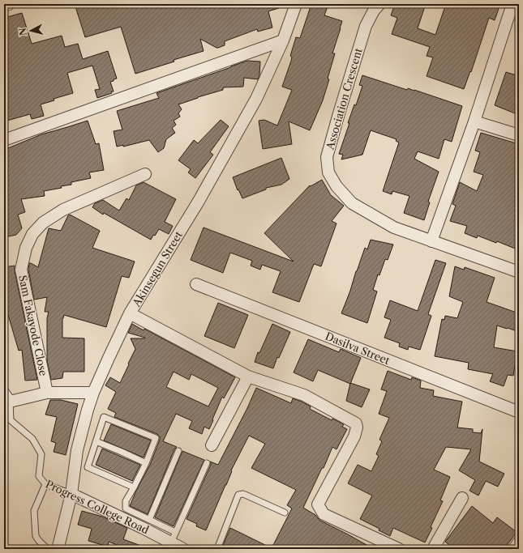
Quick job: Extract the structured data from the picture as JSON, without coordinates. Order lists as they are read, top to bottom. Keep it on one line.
{"streets":{"street":["Association Crescent","Akinsegun Street","Sam Fakayode Close","Dasilva Street","Progress College Road"]},"crossings":[["Akinsegun Street","Progress College Road"]],"north":"left"}
